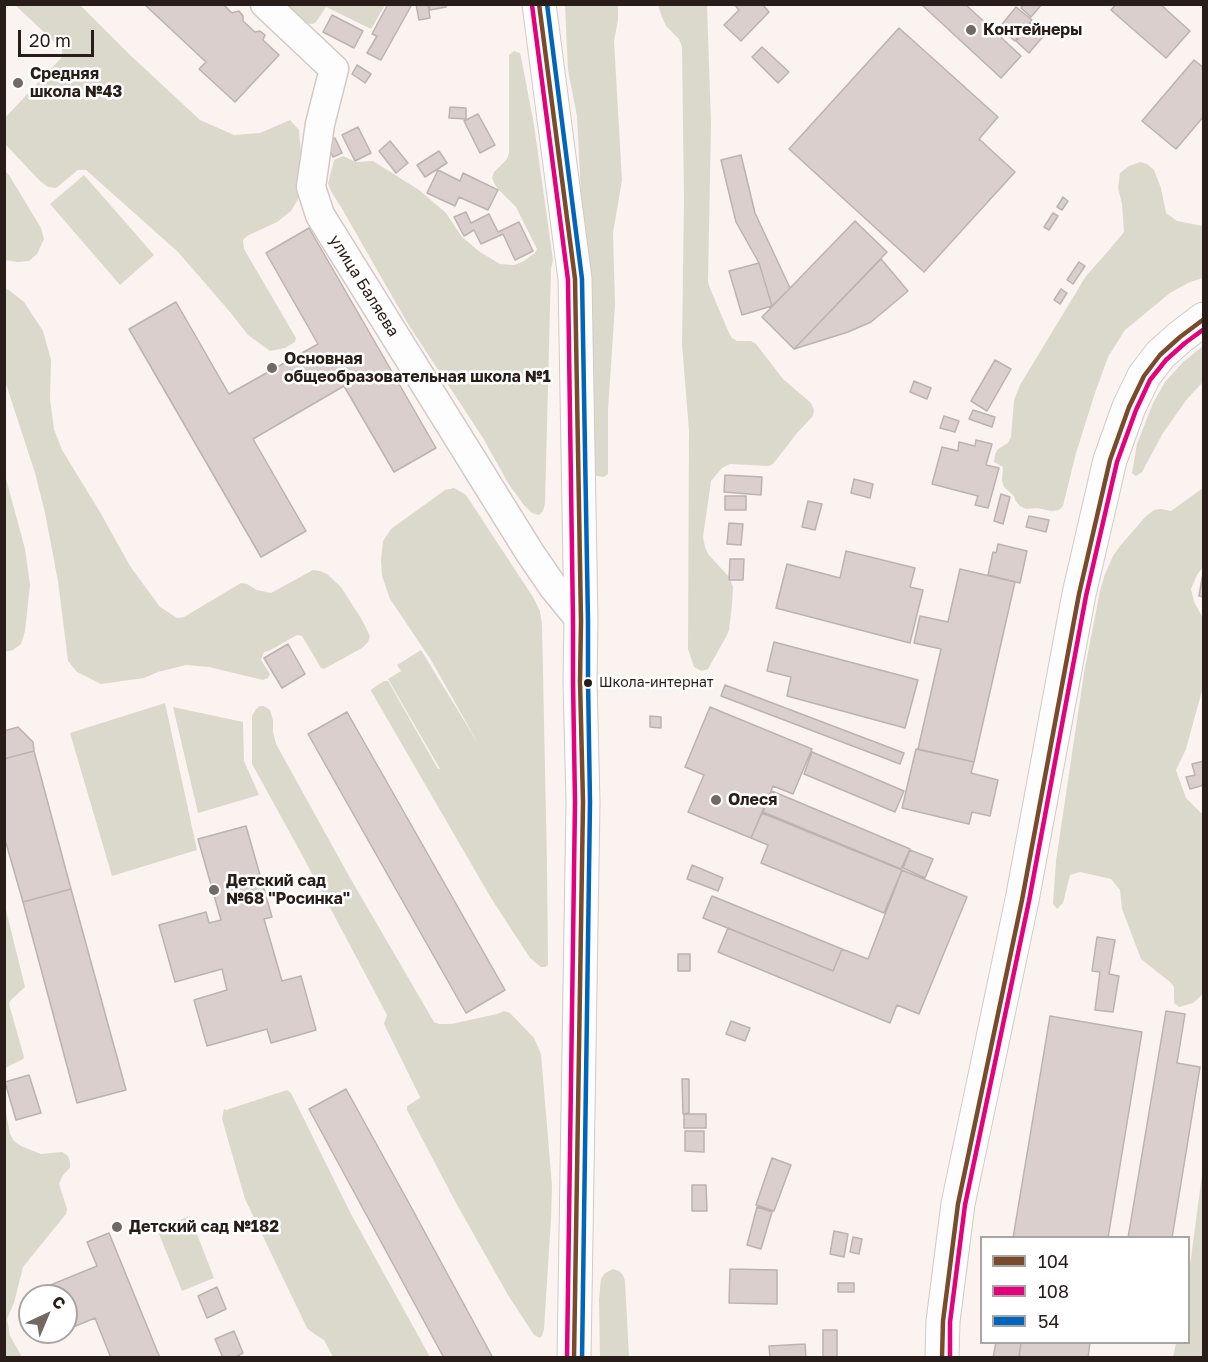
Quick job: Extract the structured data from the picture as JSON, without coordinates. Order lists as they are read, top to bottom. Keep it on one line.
{"streets":{"street":["улица Баляева"]},"places":["Контейнеры","Средняя школа №43","Основная общеобразовательная школа №1","Школа-интернат","Олеся","Детский сад №68 \"Росинка\"","Детский сад №182"],"lines":["transit line 104","transit line 54","transit line 108"],"legend":["104","108","54"],"scale_bar":"20 m","north":"top right"}
